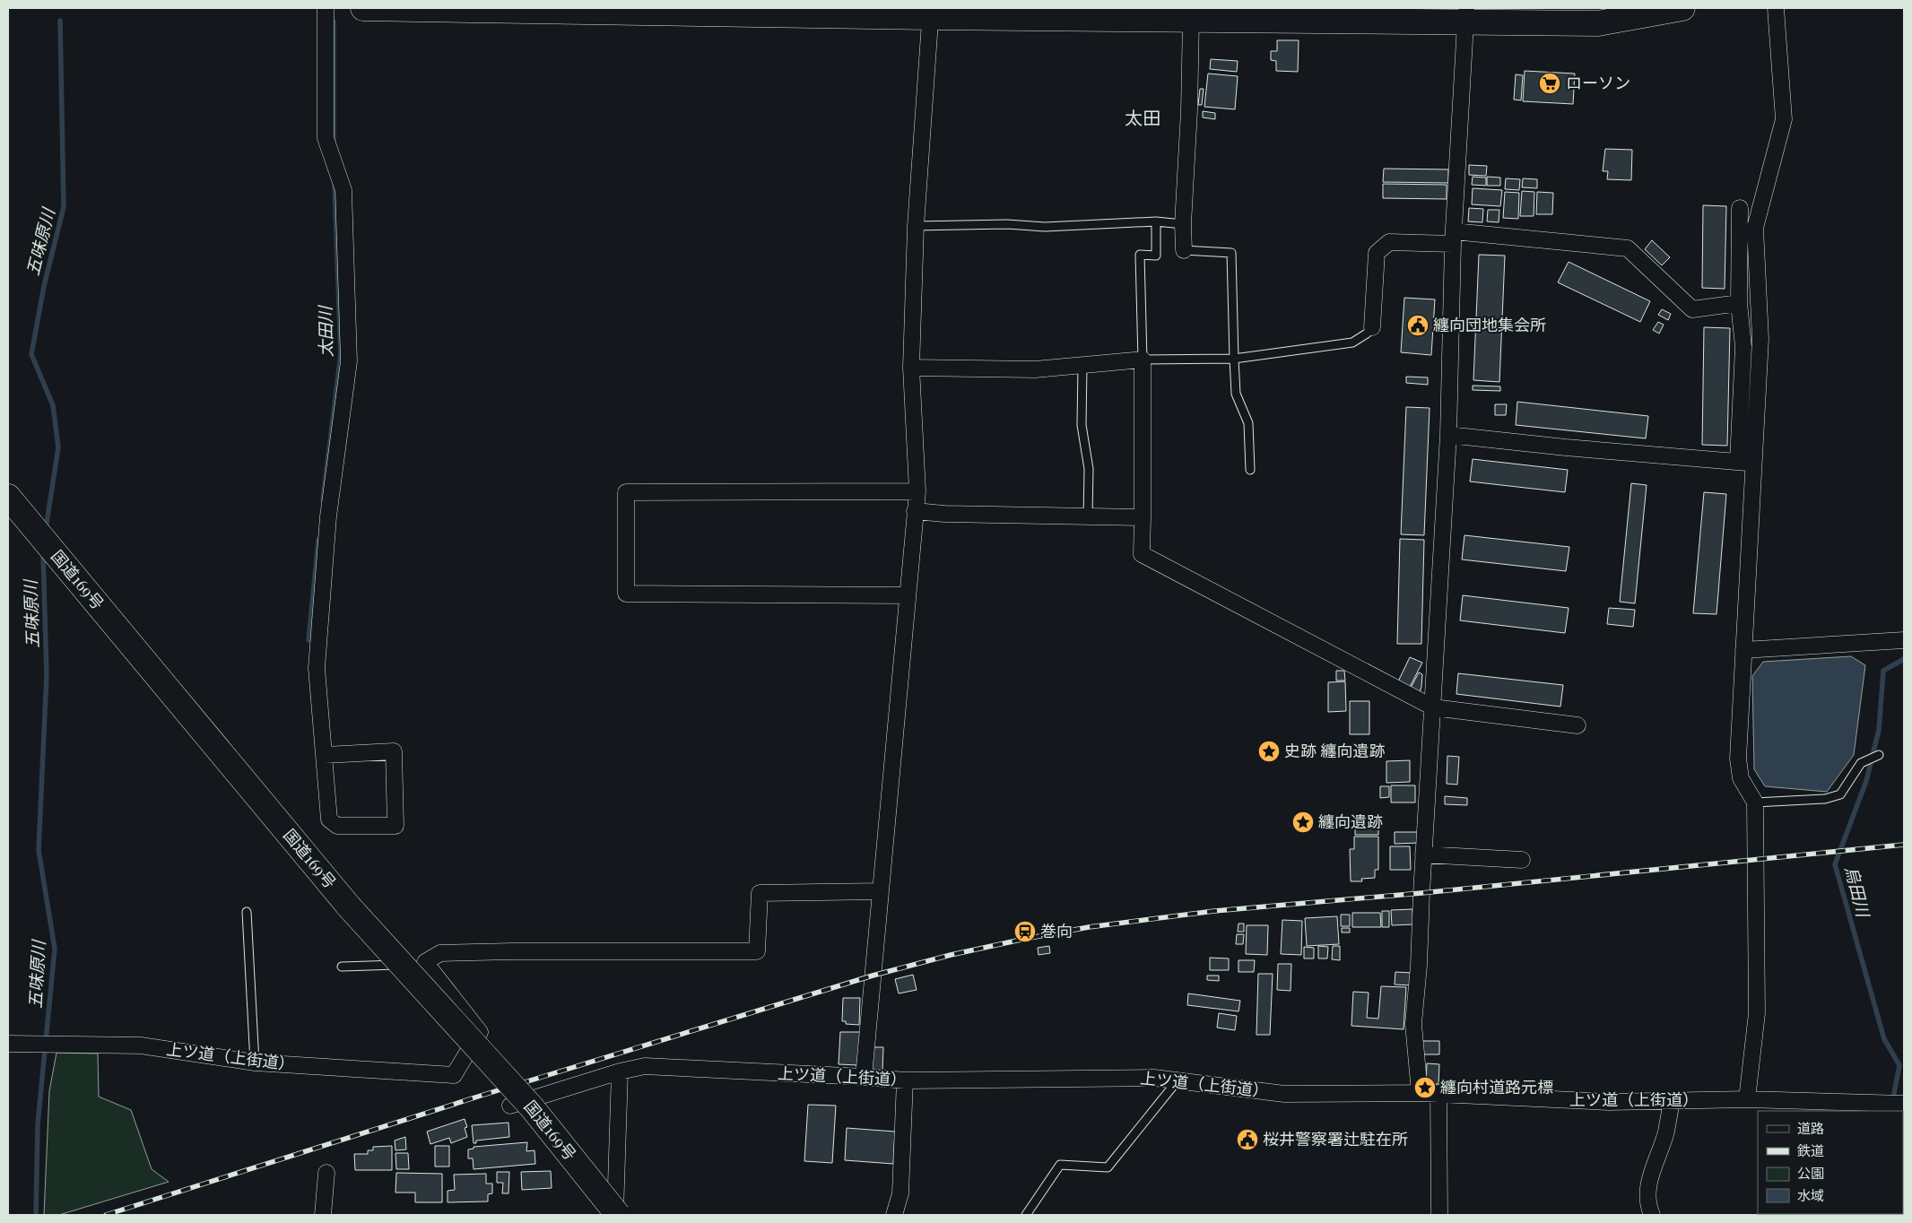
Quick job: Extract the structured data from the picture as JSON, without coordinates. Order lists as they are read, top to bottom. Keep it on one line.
{"streets":{"main road":["国道169号"],"street":["上ツ道（上街道）"]},"districts":["太田"],"water":["五味原川","太田川","烏田川"],"places":{"supermarket":["ローソン"],"public building":["纏向団地集会所","桜井警察署辻駐在所"],"place":["史跡 纏向遺跡","纏向遺跡","纏向村道路元標"],"station":["巻向"]},"legend":["道路","鉄道","公園","水域"]}
